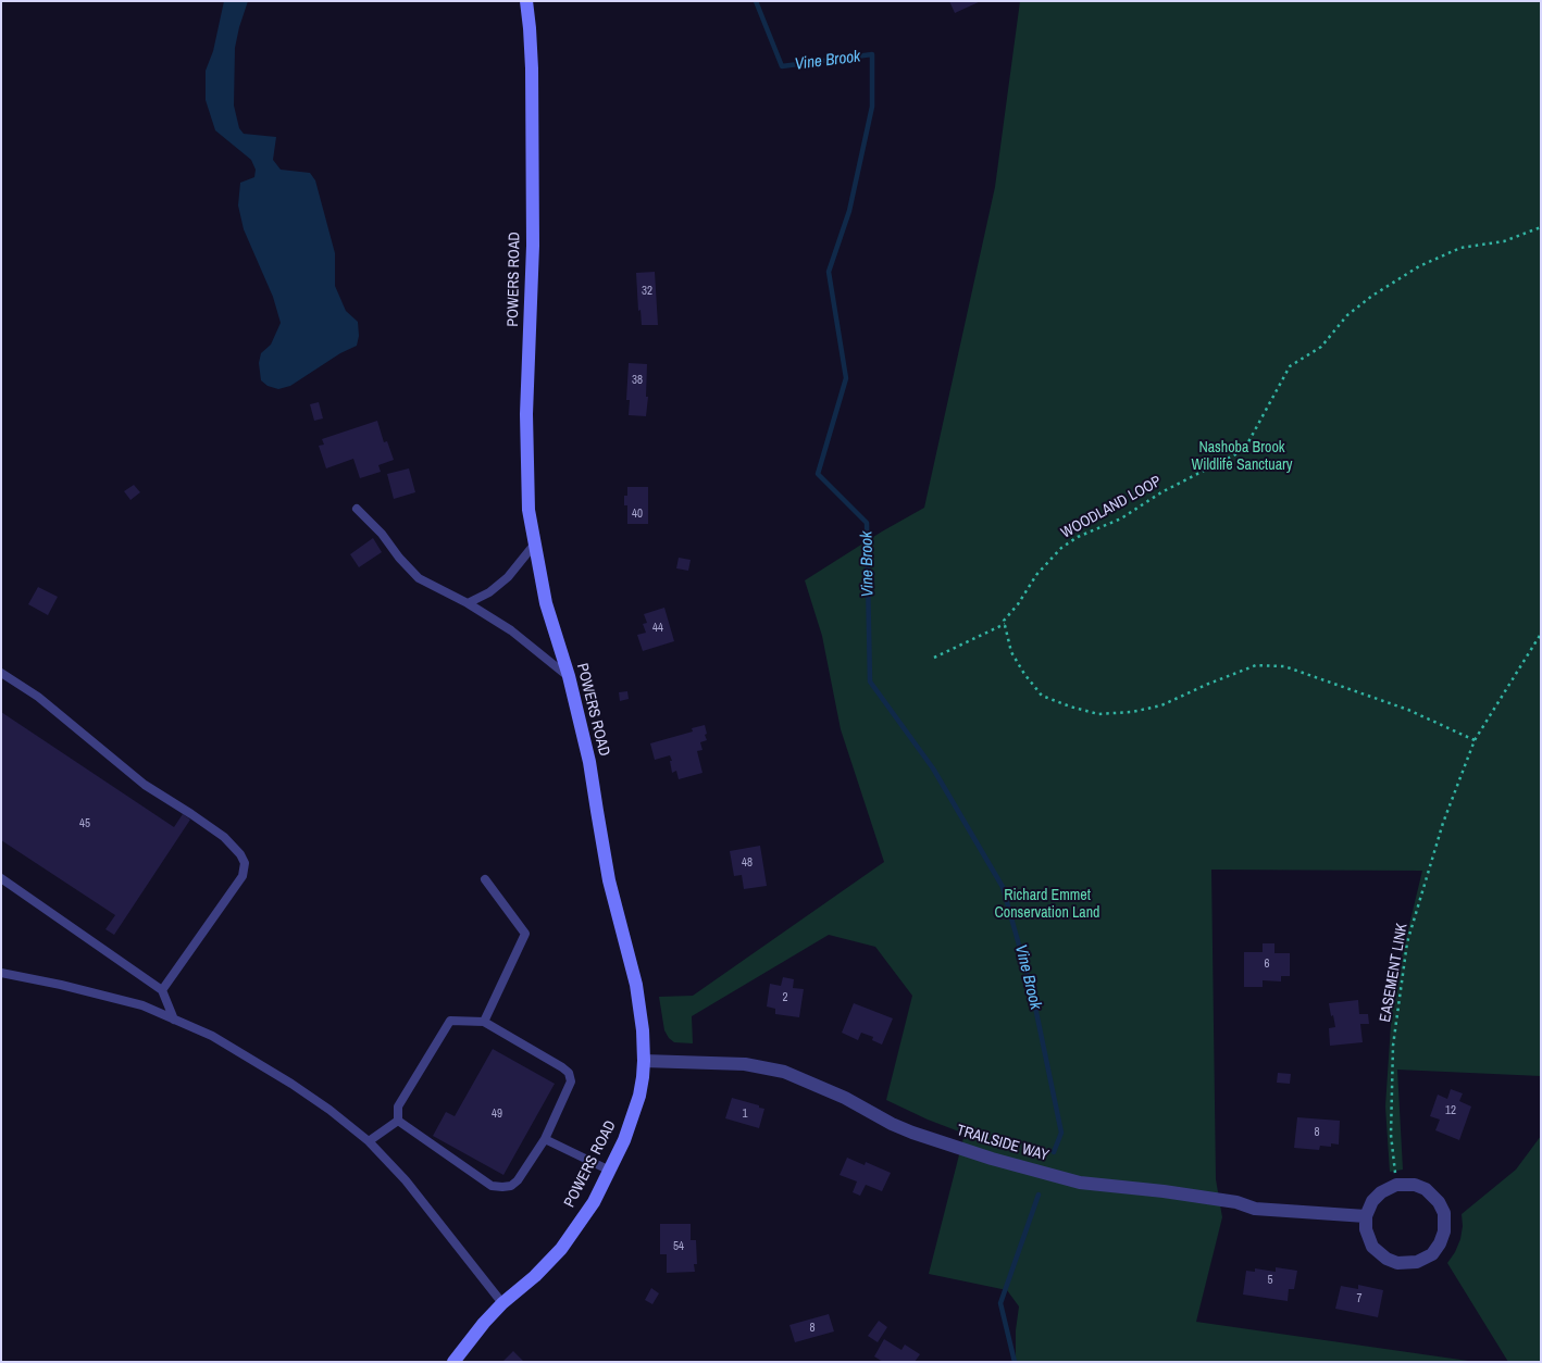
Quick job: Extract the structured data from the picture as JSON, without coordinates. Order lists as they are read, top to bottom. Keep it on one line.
{"streets":{"main road":["POWERS ROAD"],"street":["TRAILSIDE WAY"],"path":["WOODLAND LOOP","EASEMENT LINK"]},"crossings":[["POWERS ROAD","TRAILSIDE WAY"],["EASEMENT LINK","TRAILSIDE WAY"]],"water":["Vine Brook"],"parks":["Nashoba Brook Wildlife Sanctuary","Richard Emmet Conservation Land"],"house_numbers":["32","38","40","44","45","48","6","2","12","49","1","8","54","5","7","8"]}
